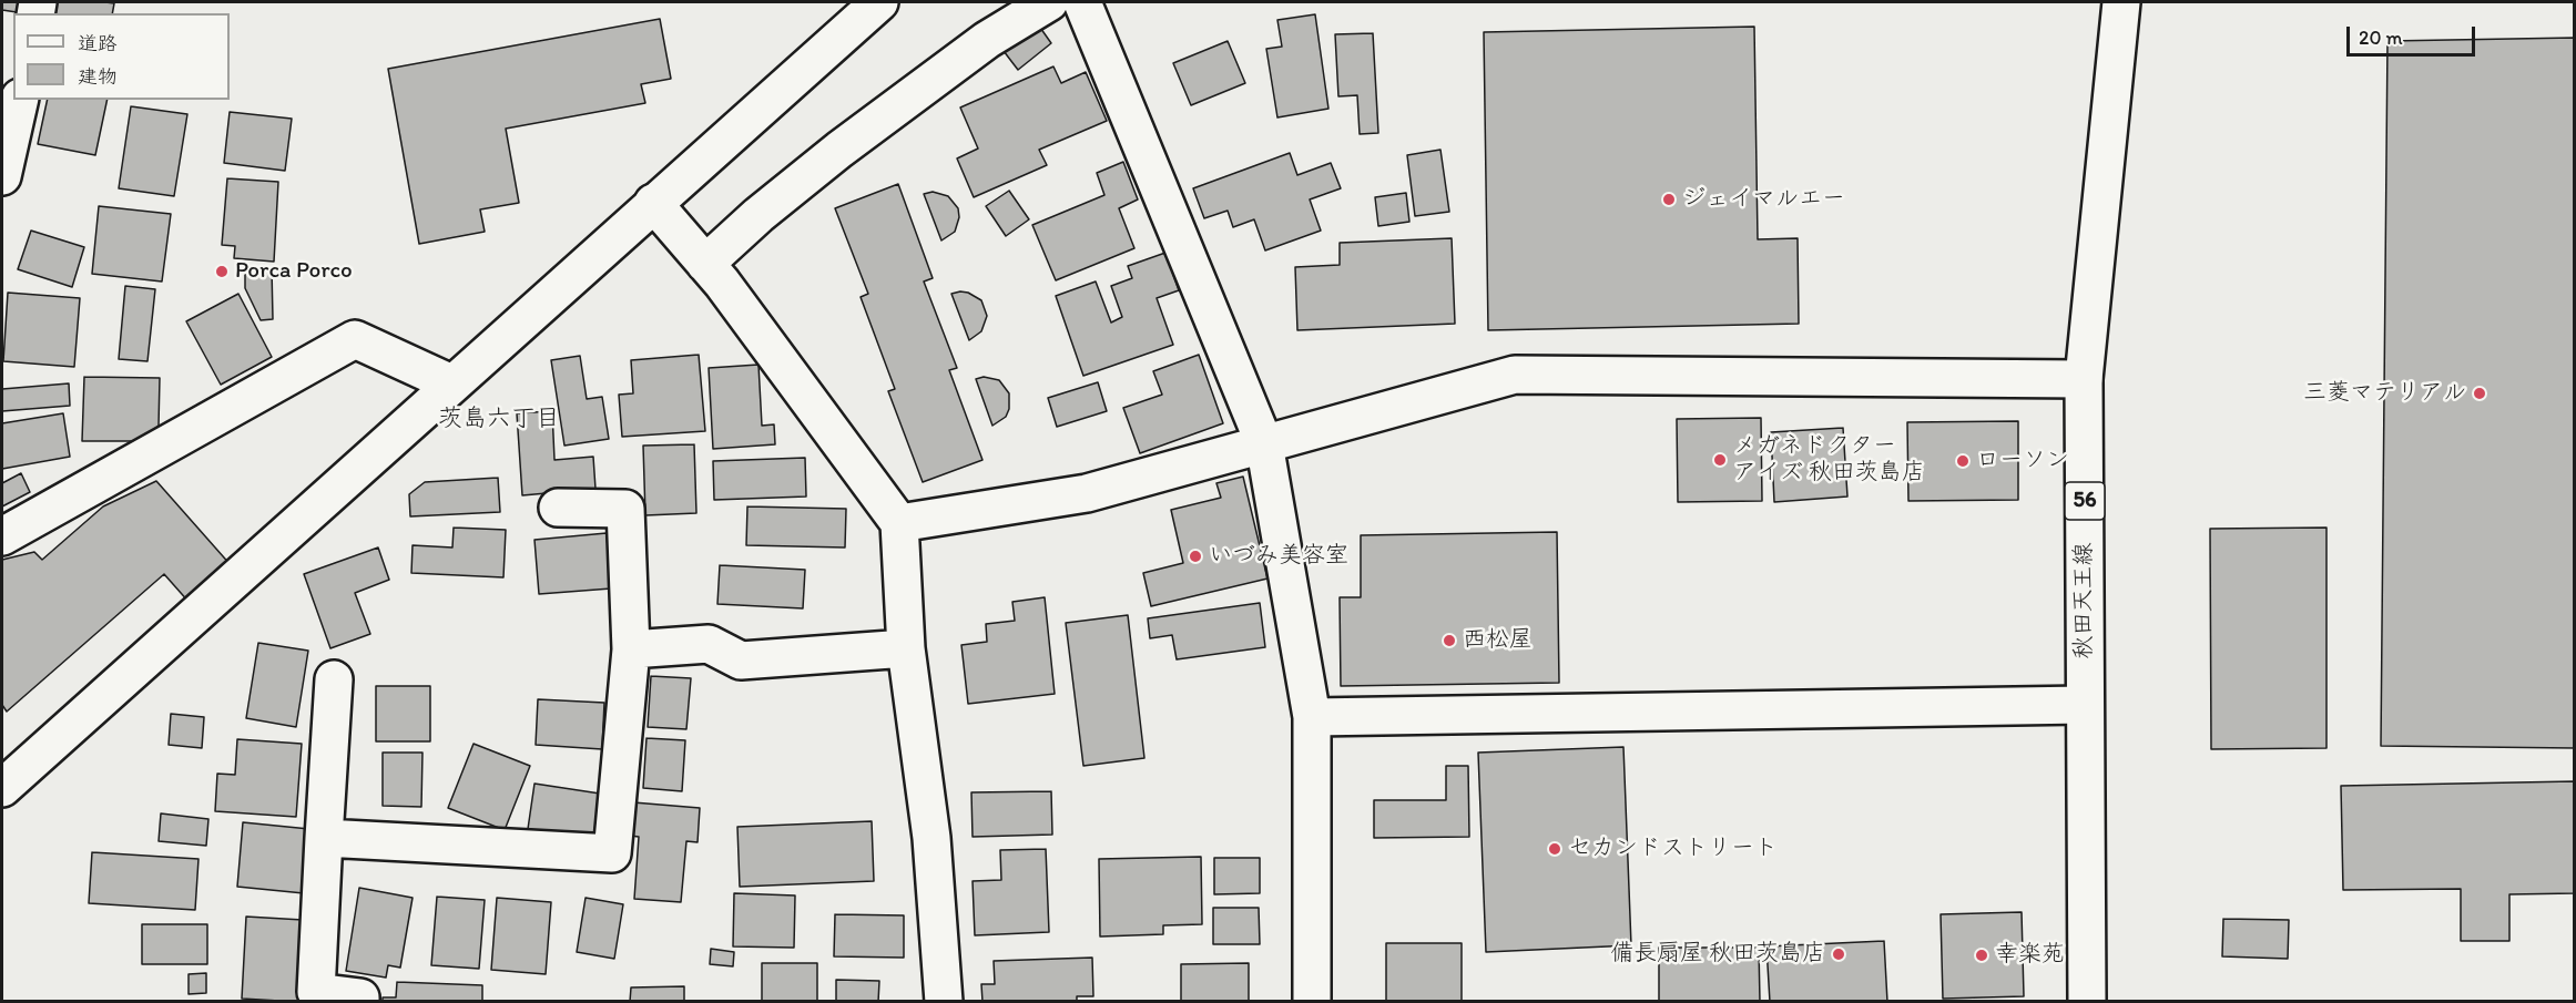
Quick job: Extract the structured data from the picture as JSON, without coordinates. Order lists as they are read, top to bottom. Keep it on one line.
{"streets":{"street":["56","秋田天王線"]},"districts":["茨島六丁目"],"places":["ジェイマルエー","Porca Porco","三菱マテリアル","メガネドクター アイズ 秋田茨島店","ローソン","いづみ美容室","西松屋","セカンドストリート","備長扇屋 秋田茨島店","幸楽苑"],"legend":["道路","建物"],"scale_bar":"20 m"}
